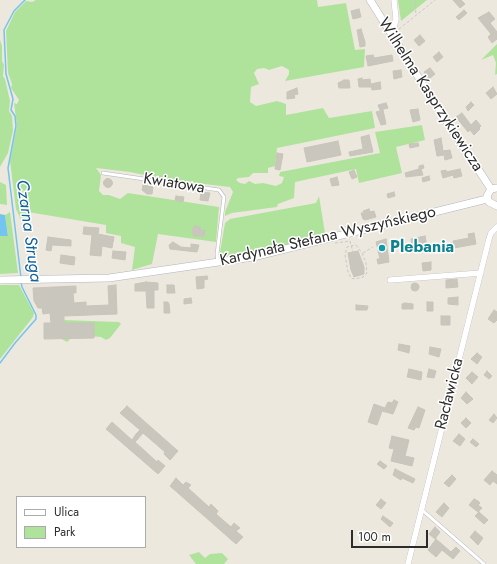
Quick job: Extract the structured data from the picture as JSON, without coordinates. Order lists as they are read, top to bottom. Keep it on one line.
{"streets":{"street":["Wilhelma Kasprzykiewicza","Kardynała Stefana Wyszyńskiego","Racławicka"],"lane":["Kwiatowa"]},"crossings":[["Kwiatowa","Kardynała Stefana Wyszyńskiego"]],"water":["Czarna Struga"],"places":["Plebania"],"legend":["Ulica","Park"],"scale_bar":"100 m"}
